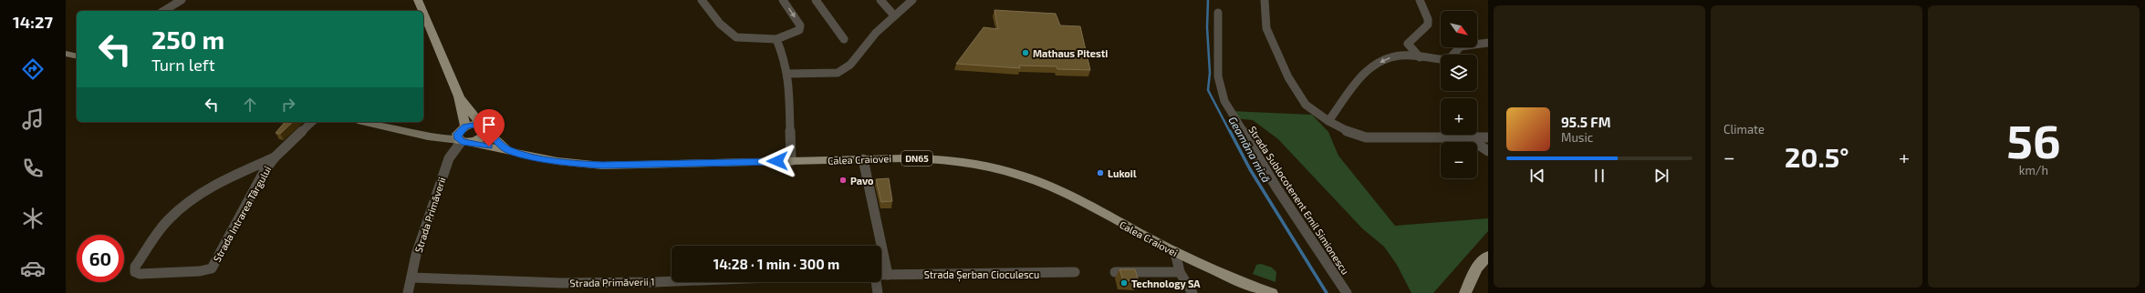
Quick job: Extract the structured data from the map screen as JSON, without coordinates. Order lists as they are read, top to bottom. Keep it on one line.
{"streets":{"main road":["DN65","Calea Craiovei"],"street":["Strada Sublocotenent Emil Simionescu","Strada Intrarea Târgului","Strada Primăverii","Strada Șerban Cioculescu","Strada Primăverii 1"]},"crossings":[["Calea Craiovei","Strada Primăverii"],["Strada Primăverii","Strada Primăverii 1"]],"water":["Geamăna mică"],"places":["Mathaus Pitesti","Lukoil","Pavo","Technology SA"],"north":"bottom right","page":{"tabs":"14:27","tile":["Climate",["56","km/h"]],"map_buttons":["+","−"],"turn":["250 m","Turn left"],"song":["95.5 FM","Music"],"heat":["−","20.5°","+"],"limit":"60","trip":"14:28 · 1 min · 300 m"}}
